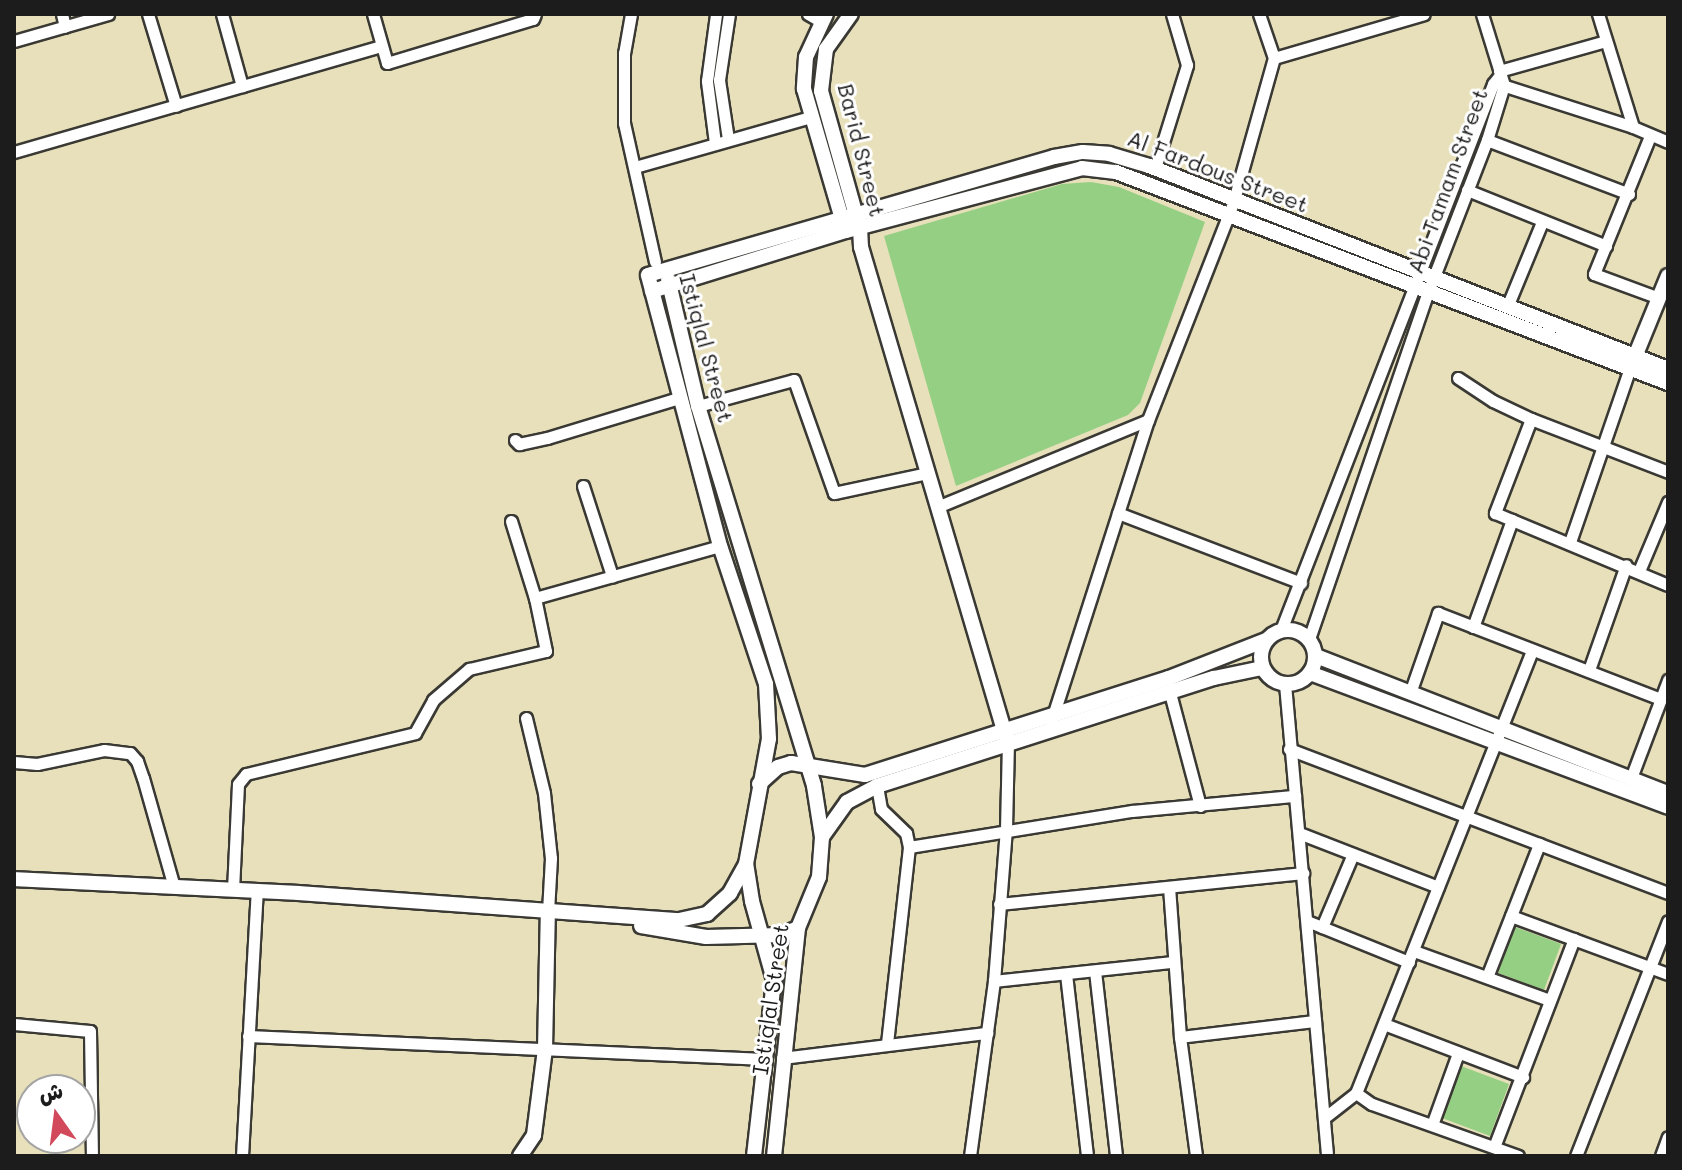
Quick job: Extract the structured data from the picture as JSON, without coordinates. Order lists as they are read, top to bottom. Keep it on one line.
{"streets":{"main road":["Barid Street","Al Fardous Street","Istiqlal Street"],"street":["Abi Tamam Street"]},"crossings":[["Barid Street","Al Fardous Street"],["Al Fardous Street","Abi Tamam Street"],["Al Fardous Street","Istiqlal Street"]],"north":"top"}
